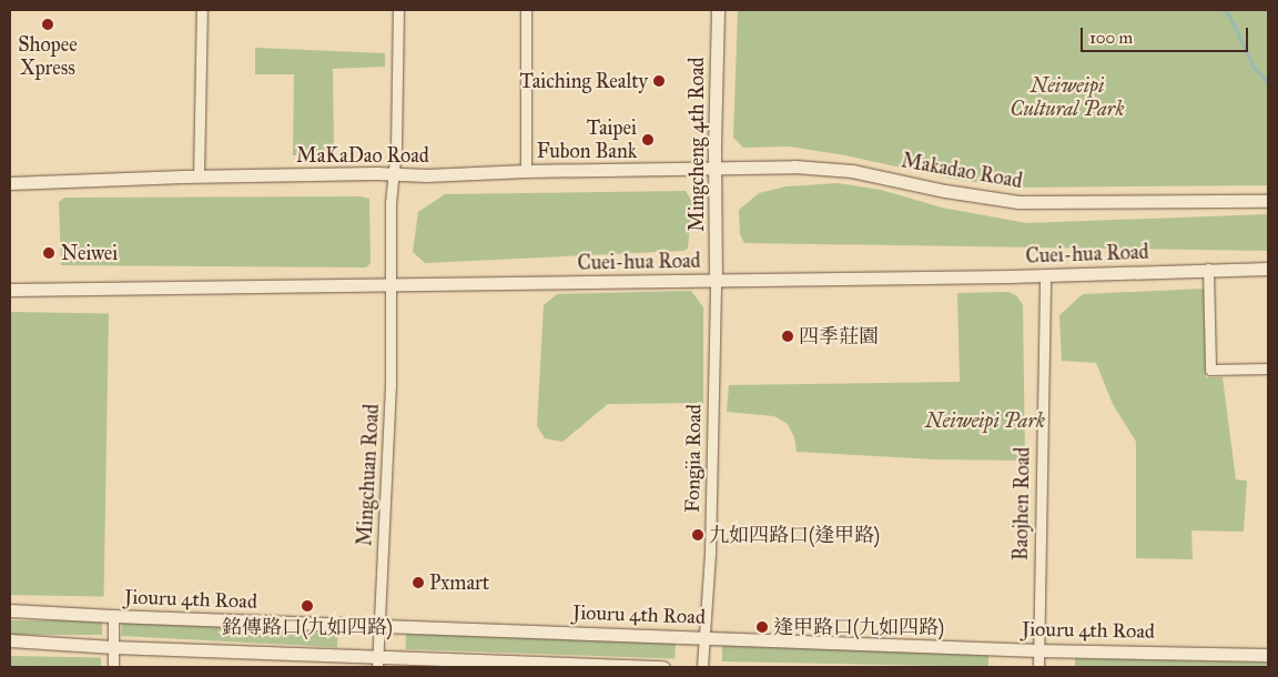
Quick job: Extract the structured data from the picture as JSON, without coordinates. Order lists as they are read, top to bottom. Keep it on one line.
{"streets":{"street":["Mingcheng 4th Road","MaKaDao Road","Makadao Road","Cuei-hua Road","Fongjia Road","Mingchuan Road","Baojhen Road","Jiouru 4th Road"]},"crossings":[["Mingcheng 4th Road","MaKaDao Road"],["Mingcheng 4th Road","Makadao Road"],["Mingcheng 4th Road","Cuei-hua Road"],["Mingcheng 4th Road","Fongjia Road"],["MaKaDao Road","Makadao Road"],["MaKaDao Road","Mingchuan Road"],["Cuei-hua Road","Fongjia Road"],["Cuei-hua Road","Mingchuan Road"],["Cuei-hua Road","Baojhen Road"],["Fongjia Road","Jiouru 4th Road"],["Mingchuan Road","Jiouru 4th Road"],["Baojhen Road","Jiouru 4th Road"]],"parks":["Neiweipi Cultural Park","Neiweipi Park"],"places":["Shopee Xpress","Taiching Realty","Taipei Fubon Bank","Neiwei","四季莊園","九如四路口(逢甲路)","Pxmart","銘傳路口(九如四路)","逢甲路口(九如四路)"],"scale_bar":"100 m"}
